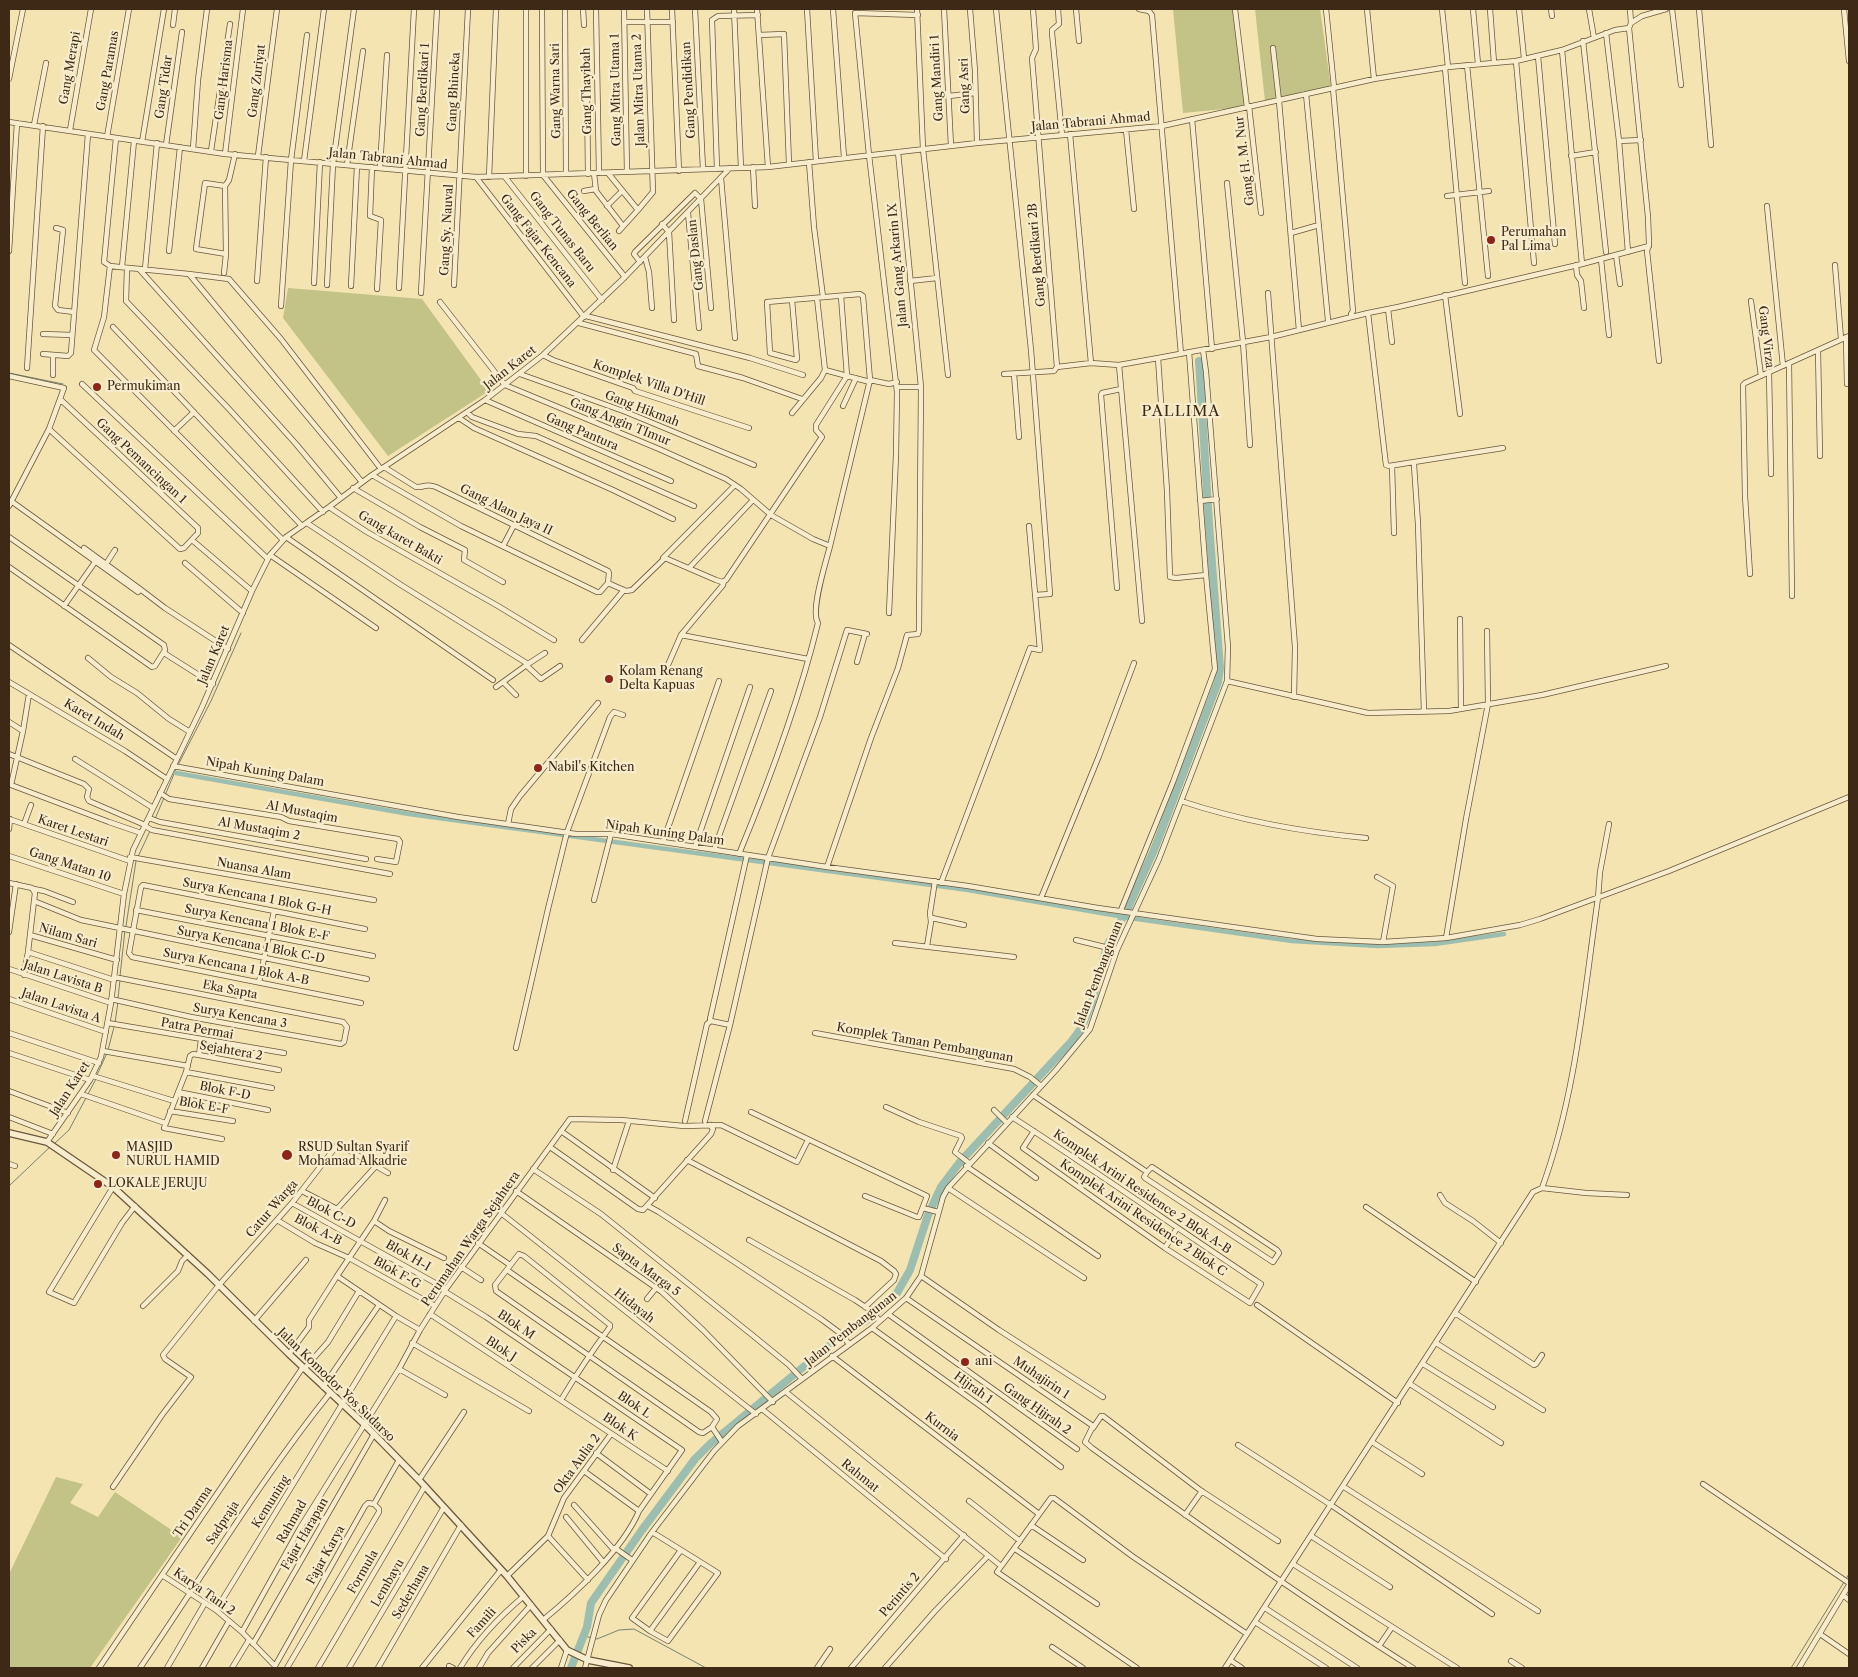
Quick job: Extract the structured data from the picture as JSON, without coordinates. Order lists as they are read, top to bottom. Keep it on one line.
{"streets":{"street":["Gang Merapi","Gang Paramas","Gang Mandiri 1","Gang Harisma","Gang Zuriyat","Gang Asri","Gang Tidar","Gang Berdikari 1","Gang Mitra Utama 1","Jalan Mitra Utama 2","Gang Pendidikan","Gang Warna Sari","Gang Thayibah","Gang Bhineka","Jalan Tabrani Ahmad","Gang H. M. Nur","Gang Berlian","Gang Sy. Nauval","Gang Tunas Baru","Gang Fajar Kencana","Gang Daslan","Gang Berdikari 2B","Jalan Gang Arkarin IX","Gang Virza","Jalan Karet","Komplek Villa D'Hill","Gang Hikmah","Gang Angin TImur","Gang Pantura","Gang Pemancingan 1","Gang Alam Jaya II","Gang karet Bakti","Karet Indah","Nipah Kuning Dalam","Al Mustaqim","Al Mustaqim 2","Karet Lestari","Gang Matan 10","Nuansa Alam","Surya Kencana 1 Blok G-H","Surya Kencana 1 Blok E-F","Nilam Sari","Surya Kencana 1 Blok C-D","Surya Kencana 1 Blok A-B","Jalan Pembangunan","Jalan Lavista B","Eka Sapta","Jalan Lavista A","Surya Kencana 3","Patra Permai","Komplek Taman Pembangunan","Sejahtera 2","Blok F-D","Blok E-F","Komplek Arini Residence 2 Blok A-B","Catur Warga","Blok C-D","Komplek Arini Residence 2 Blok C","Blok A-B","Perumahan Warga Sejahtera","Blok H-I","Sapta Marga 5","Blok F-G","Hidayah","Blok M","Blok J","Muhajirin 1","Jalan Komodor Yos Sudarso","Hijrah 1","Blok L","Gang Hijrah 2","Blok K","Kurnia","Okta Aulia 2","Rahmat","Kemuning","Tri Darma","Rahmad","Sadpraja","Fajar Harapan","Fajar Karya","Formula","Lembayu","Karya Tani 2","Sederhana","Perintis 2","Famili","Piska"]},"crossings":[["Gang Merapi","Jalan Tabrani Ahmad"],["Gang Paramas","Jalan Tabrani Ahmad"],["Gang Mandiri 1","Jalan Tabrani Ahmad"],["Gang Harisma","Jalan Tabrani Ahmad"],["Gang Zuriyat","Jalan Tabrani Ahmad"],["Gang Asri","Jalan Tabrani Ahmad"],["Gang Tidar","Jalan Tabrani Ahmad"],["Gang Berdikari 1","Jalan Tabrani Ahmad"],["Gang Mitra Utama 1","Jalan Tabrani Ahmad"],["Jalan Mitra Utama 2","Jalan Tabrani Ahmad"],["Gang Pendidikan","Jalan Tabrani Ahmad"],["Gang Warna Sari","Jalan Tabrani Ahmad"],["Gang Thayibah","Jalan Tabrani Ahmad"],["Gang Bhineka","Jalan Tabrani Ahmad"],["Gang Bhineka","Gang Sy. Nauval"],["Jalan Tabrani Ahmad","Gang H. M. Nur"],["Jalan Tabrani Ahmad","Gang Berlian"],["Jalan Tabrani Ahmad","Gang Sy. Nauval"],["Jalan Tabrani Ahmad","Gang Tunas Baru"],["Jalan Tabrani Ahmad","Gang Fajar Kencana"],["Jalan Tabrani Ahmad","Gang Berdikari 2B"],["Jalan Tabrani Ahmad","Jalan Gang Arkarin IX"],["Jalan Tabrani Ahmad","Jalan Karet"],["Gang Berlian","Jalan Karet"],["Gang Tunas Baru","Jalan Karet"],["Gang Fajar Kencana","Jalan Karet"],["Gang Daslan","Jalan Karet"],["Jalan Gang Arkarin IX","Nipah Kuning Dalam"],["Jalan Karet","Komplek Villa D'Hill"],["Jalan Karet","Gang Hikmah"],["Jalan Karet","Gang Angin TImur"],["Jalan Karet","Gang Pantura"],["Jalan Karet","Gang Alam Jaya II"],["Jalan Karet","Gang karet Bakti"],["Jalan Karet","Karet Indah"],["Jalan Karet","Nipah Kuning Dalam"],["Jalan Karet","Al Mustaqim"],["Jalan Karet","Al Mustaqim 2"],["Jalan Karet","Karet Lestari"],["Jalan Karet","Gang Matan 10"],["Jalan Karet","Nuansa Alam"],["Jalan Karet","Nilam Sari"],["Jalan Karet","Surya Kencana 1 Blok C-D"],["Jalan Karet","Jalan Lavista B"],["Jalan Karet","Eka Sapta"],["Jalan Karet","Jalan Lavista A"],["Jalan Karet","Surya Kencana 3"],["Jalan Karet","Patra Permai"],["Jalan Karet","Sejahtera 2"],["Jalan Karet","Jalan Komodor Yos Sudarso"],["Nipah Kuning Dalam","Jalan Pembangunan"],["Karet Lestari","Nuansa Alam"],["Surya Kencana 1 Blok G-H","Surya Kencana 1 Blok E-F"],["Nilam Sari","Jalan Lavista B"],["Nilam Sari","Eka Sapta"],["Surya Kencana 1 Blok C-D","Surya Kencana 1 Blok A-B"],["Jalan Pembangunan","Komplek Taman Pembangunan"],["Jalan Pembangunan","Komplek Arini Residence 2 Blok A-B"],["Jalan Pembangunan","Sapta Marga 5"],["Jalan Pembangunan","Hidayah"],["Jalan Pembangunan","Muhajirin 1"],["Jalan Pembangunan","Hijrah 1"],["Jalan Pembangunan","Gang Hijrah 2"],["Jalan Pembangunan","Kurnia"],["Jalan Pembangunan","Rahmat"],["Jalan Lavista B","Surya Kencana 3"],["Eka Sapta","Surya Kencana 3"],["Sejahtera 2","Blok F-D"],["Sejahtera 2","Blok E-F"],["Komplek Arini Residence 2 Blok A-B","Komplek Arini Residence 2 Blok C"],["Catur Warga","Blok C-D"],["Catur Warga","Blok A-B"],["Catur Warga","Jalan Komodor Yos Sudarso"],["Blok C-D","Blok H-I"],["Blok A-B","Blok F-G"],["Perumahan Warga Sejahtera","Blok H-I"],["Perumahan Warga Sejahtera","Sapta Marga 5"],["Perumahan Warga Sejahtera","Blok F-G"],["Perumahan Warga Sejahtera","Hidayah"],["Perumahan Warga Sejahtera","Blok M"],["Perumahan Warga Sejahtera","Blok J"],["Perumahan Warga Sejahtera","Jalan Komodor Yos Sudarso"],["Perumahan Warga Sejahtera","Rahmad"],["Blok H-I","Blok M"],["Blok M","Blok L"],["Blok J","Blok K"],["Jalan Komodor Yos Sudarso","Okta Aulia 2"],["Jalan Komodor Yos Sudarso","Kemuning"],["Jalan Komodor Yos Sudarso","Tri Darma"],["Jalan Komodor Yos Sudarso","Rahmad"],["Jalan Komodor Yos Sudarso","Sadpraja"],["Jalan Komodor Yos Sudarso","Fajar Harapan"],["Jalan Komodor Yos Sudarso","Fajar Karya"],["Jalan Komodor Yos Sudarso","Formula"],["Jalan Komodor Yos Sudarso","Lembayu"],["Jalan Komodor Yos Sudarso","Sederhana"],["Jalan Komodor Yos Sudarso","Famili"],["Jalan Komodor Yos Sudarso","Piska"],["Blok L","Blok K"],["Blok K","Okta Aulia 2"],["Rahmat","Perintis 2"],["Kemuning","Karya Tani 2"],["Tri Darma","Karya Tani 2"],["Rahmad","Karya Tani 2"],["Sadpraja","Karya Tani 2"],["Fajar Harapan","Karya Tani 2"],["Fajar Karya","Karya Tani 2"]],"districts":["PALLIMA"],"places":["Perumahan Pal Lima","Permukiman","Kolam Renang Delta Kapuas","Nabil's Kitchen","MASJID NURUL HAMID","RSUD Sultan Syarif Mohamad Alkadrie","LOKALE JERUJU","ani"]}
